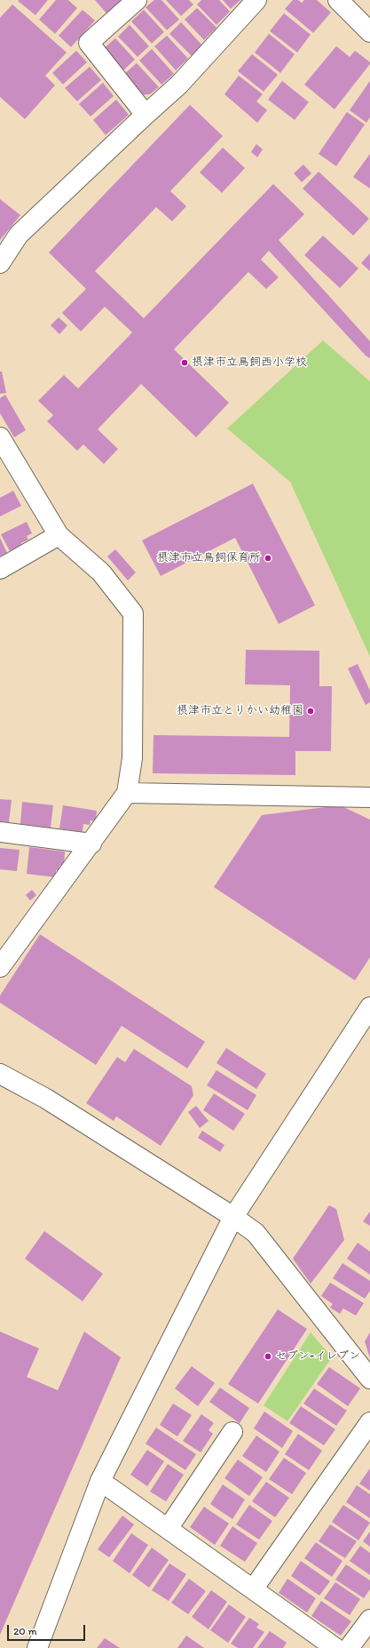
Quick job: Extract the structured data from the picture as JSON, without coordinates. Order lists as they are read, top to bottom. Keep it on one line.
{"places":["摂津市立鳥飼西小学校","摂津市立鳥飼保育所","摂津市立とりかい幼稚園","セブン-イレブン"],"scale_bar":"20 m"}
